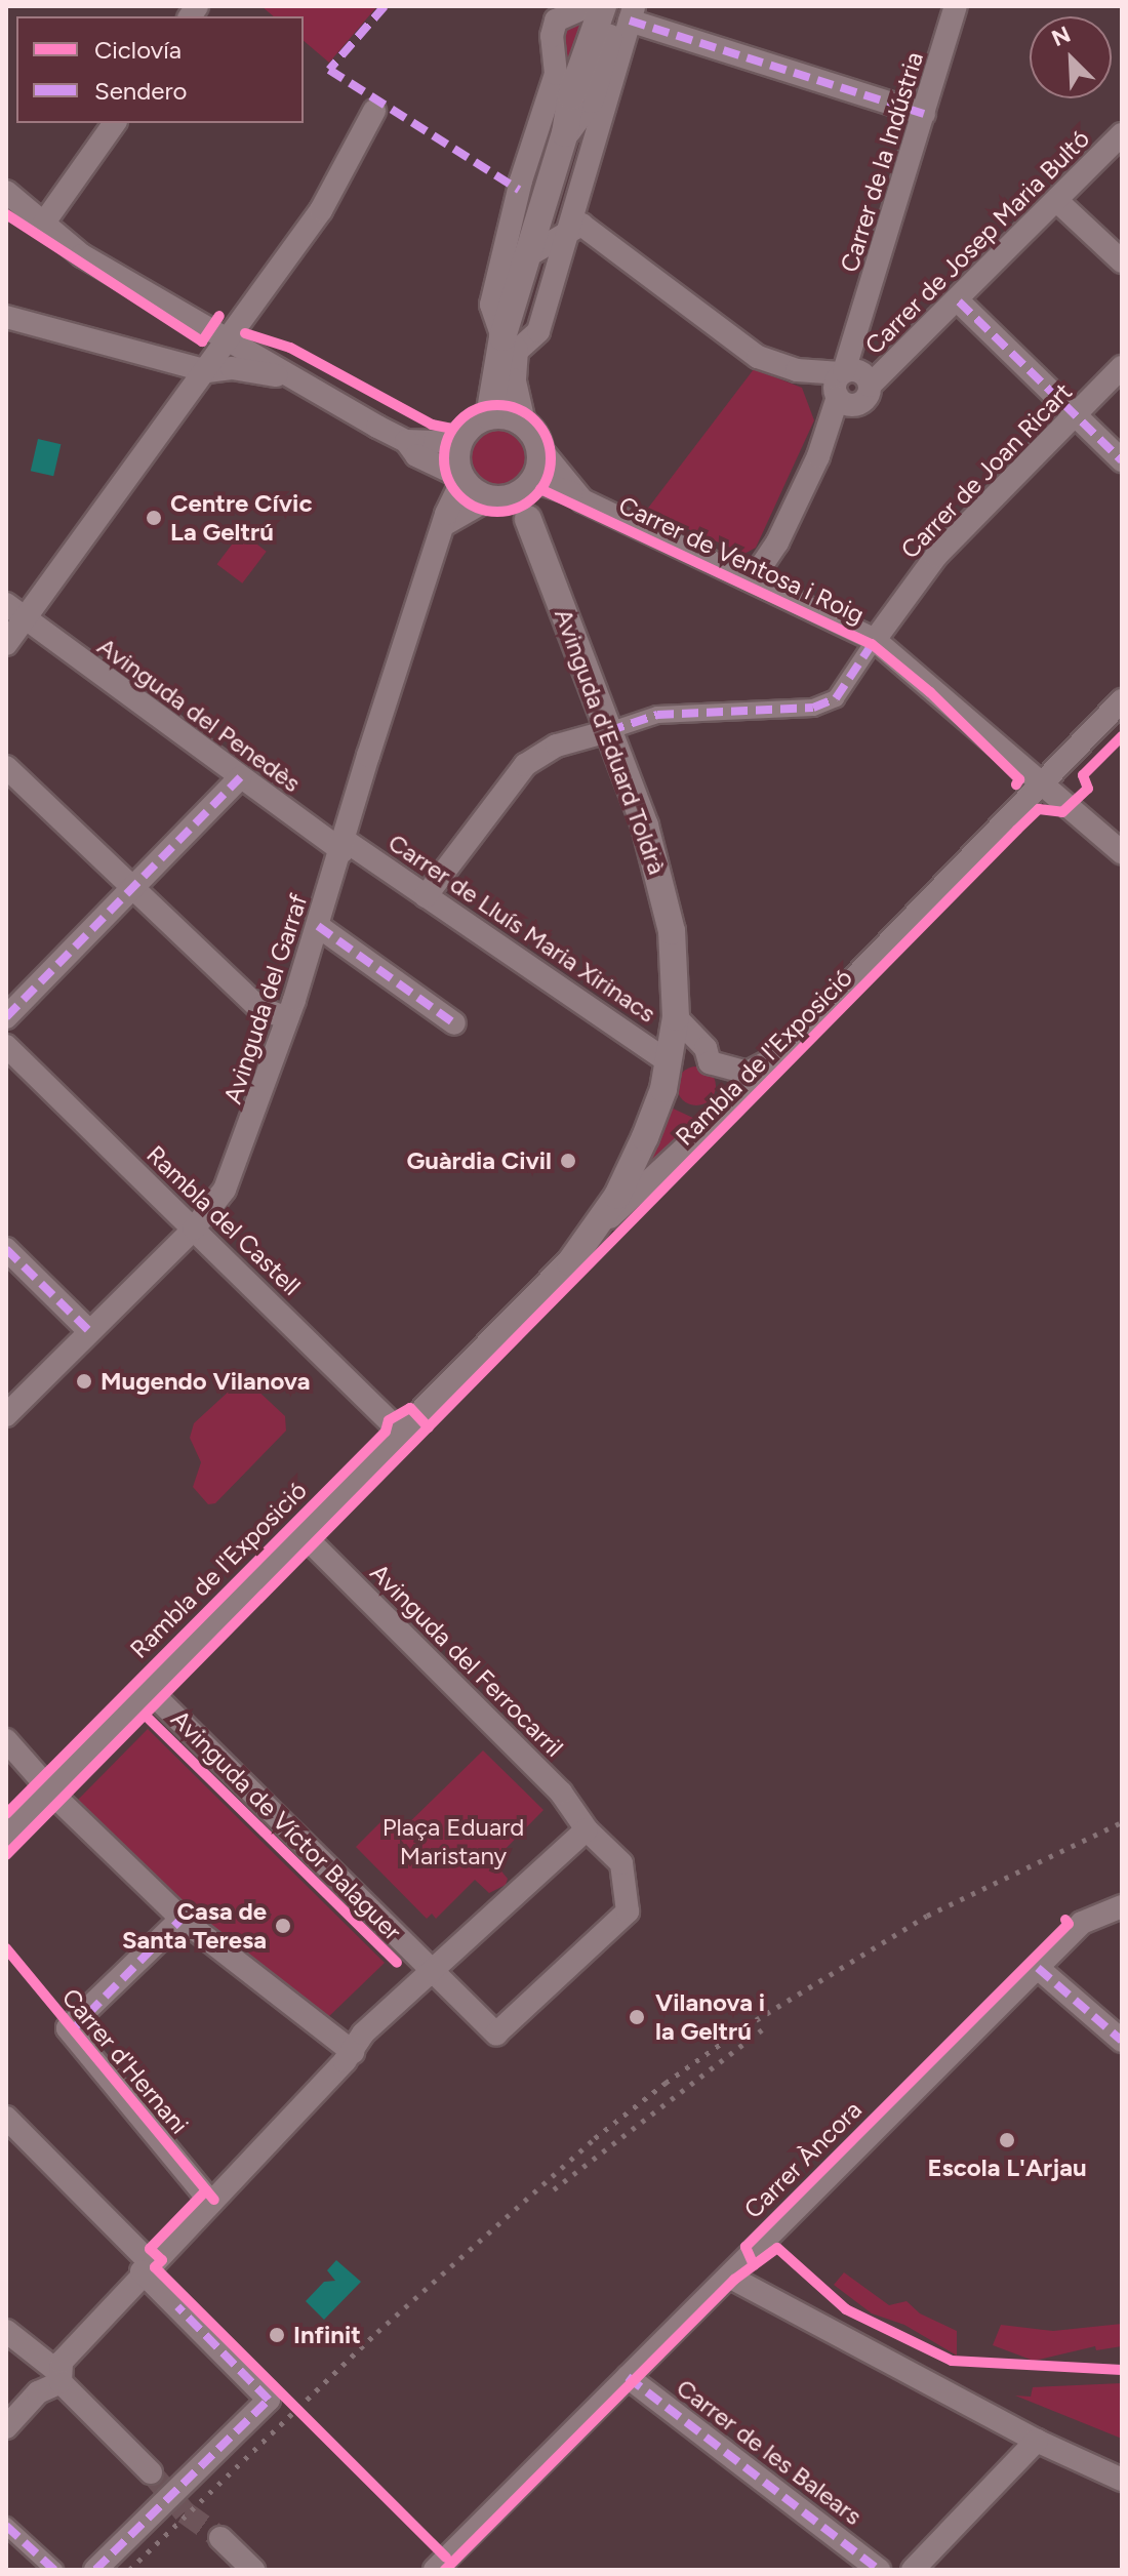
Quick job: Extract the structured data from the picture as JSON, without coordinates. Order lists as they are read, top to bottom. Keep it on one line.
{"streets":{"street":["Carrer de la Indústria","Carrer de Josep Maria Bultó","Carrer de Joan Ricart","Carrer de Ventosa i Roig","Avinguda del Penedès","Avinguda d'Eduard Toldrà","Carrer de Lluís Maria Xirinacs","Avinguda del Garraf","Rambla de l'Exposició","Rambla del Castell","Avinguda del Ferrocarril","Avinguda de Víctor Balaguer","Carrer d'Hernani","Carrer Àncora","Carrer de les Balears"]},"crossings":[["Carrer de la Indústria","Carrer de Josep Maria Bultó"],["Carrer de la Indústria","Carrer de Ventosa i Roig"],["Carrer de Joan Ricart","Carrer de Ventosa i Roig"],["Carrer de Joan Ricart","Avinguda d'Eduard Toldrà"],["Carrer de Joan Ricart","Carrer de Lluís Maria Xirinacs"],["Carrer de Ventosa i Roig","Avinguda d'Eduard Toldrà"],["Carrer de Ventosa i Roig","Avinguda del Garraf"],["Carrer de Ventosa i Roig","Rambla de l'Exposició"],["Avinguda del Penedès","Carrer de Lluís Maria Xirinacs"],["Avinguda del Penedès","Avinguda del Garraf"],["Avinguda d'Eduard Toldrà","Carrer de Lluís Maria Xirinacs"],["Avinguda d'Eduard Toldrà","Avinguda del Garraf"],["Avinguda d'Eduard Toldrà","Rambla de l'Exposició"],["Carrer de Lluís Maria Xirinacs","Avinguda del Garraf"],["Carrer de Lluís Maria Xirinacs","Rambla de l'Exposició"],["Avinguda del Garraf","Rambla del Castell"],["Rambla de l'Exposició","Rambla del Castell"],["Rambla de l'Exposició","Avinguda del Ferrocarril"],["Rambla de l'Exposició","Avinguda de Víctor Balaguer"],["Carrer Àncora","Carrer de les Balears"]],"parks":["Plaça Eduard Maristany"],"places":["Centre Cívic La Geltrú","Guàrdia Civil","Mugendo Vilanova","Casa de Santa Teresa","Vilanova i la Geltrú","Escola L'Arjau","Infinit"],"legend":["Ciclovía","Sendero"],"north":"top left"}
